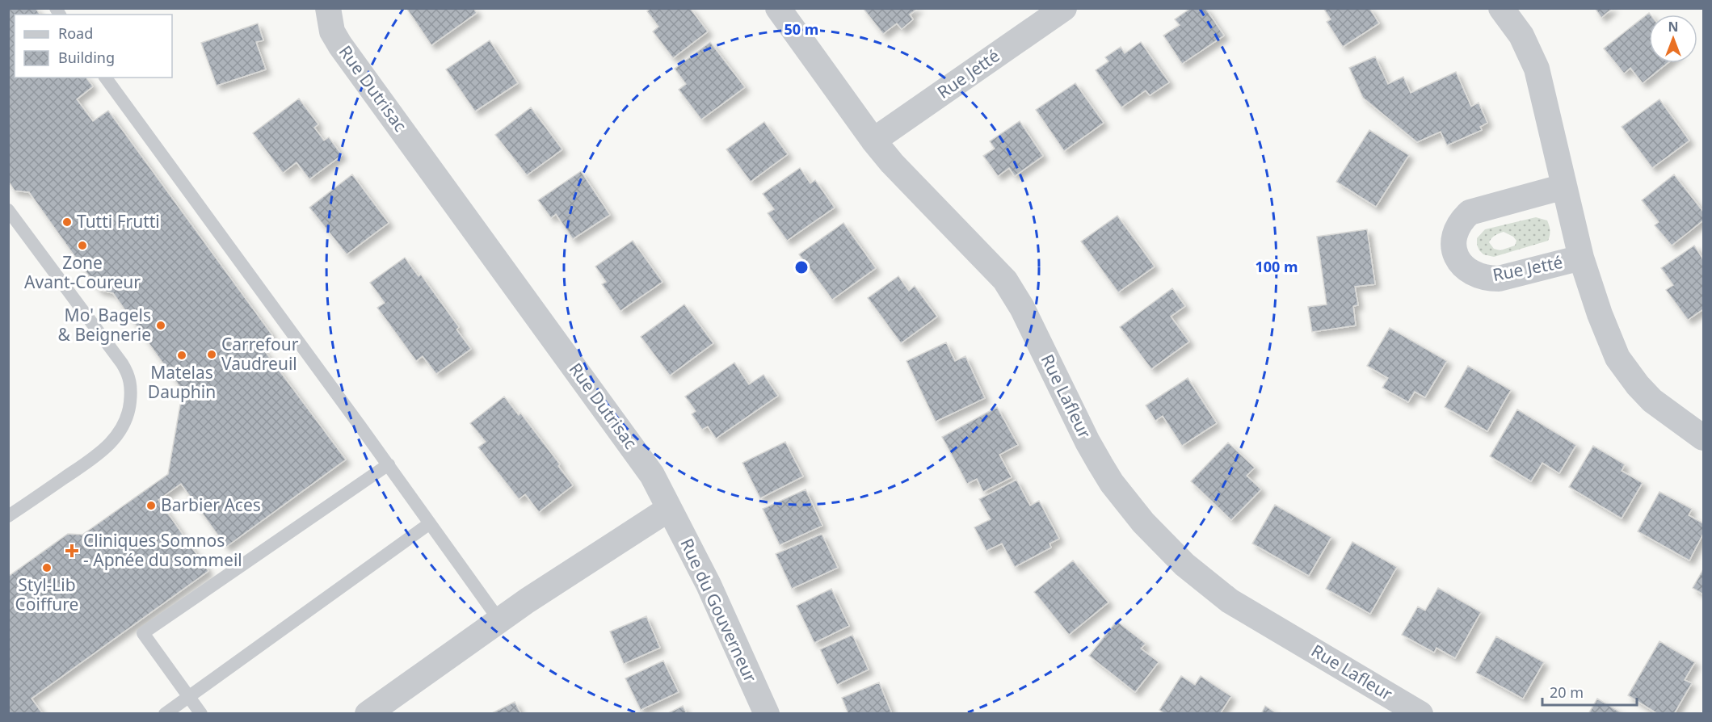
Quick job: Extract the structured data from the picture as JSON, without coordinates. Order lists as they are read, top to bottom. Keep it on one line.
{"streets":{"street":["Rue Jetté","Rue Dutrisac","Rue Lafleur","Rue du Gouverneur"]},"crossings":[["Rue Jetté","Rue Lafleur"],["Rue Dutrisac","Rue du Gouverneur"]],"places":{"other":["Tutti Frutti","Zone Avant-Coureur","Mo' Bagels & Beignerie","Carrefour Vaudreuil","Matelas Dauphin","Barbier Aces","Styl-Lib Coiffure"],"health":["Cliniques Somnos - Apnée du sommeil"]},"legend":["Road","Building"],"scale_bar":"20 m","north":"top","rings":["50 m","100 m"]}
